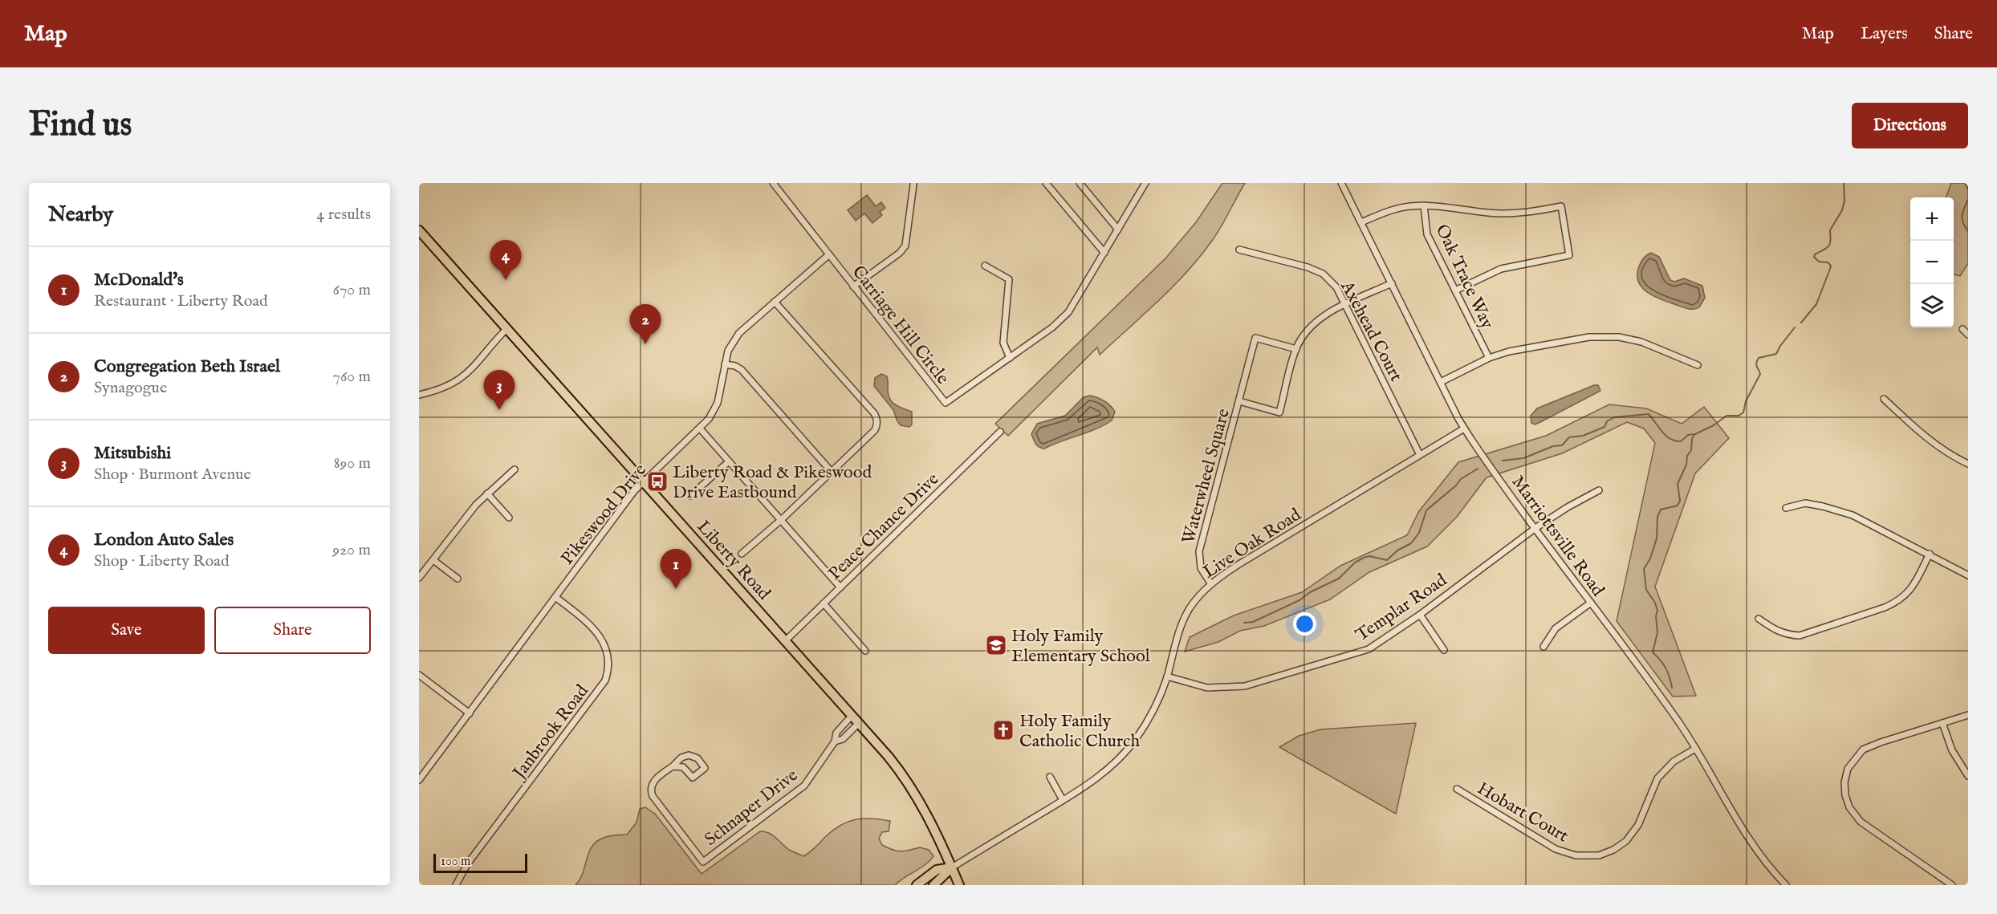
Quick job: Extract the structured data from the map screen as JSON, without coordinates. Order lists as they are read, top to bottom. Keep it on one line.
{"streets":{"main road":["Liberty Road"],"street":["Oak Trace Way","Carriage Hill Circle","Axehead Court","Waterwheel Square","Pikeswood Drive","Peace Chance Drive","Marriottsville Road","Live Oak Road","Templar Road","Janbrook Road","Schnaper Drive","Hobart Court"]},"crossings":[["Carriage Hill Circle","Pikeswood Drive"],["Axehead Court","Waterwheel Square"],["Axehead Court","Live Oak Road"],["Waterwheel Square","Marriottsville Road"],["Waterwheel Square","Live Oak Road"],["Pikeswood Drive","Liberty Road"],["Pikeswood Drive","Janbrook Road"],["Peace Chance Drive","Liberty Road"],["Marriottsville Road","Live Oak Road"],["Marriottsville Road","Templar Road"],["Marriottsville Road","Hobart Court"],["Live Oak Road","Liberty Road"],["Live Oak Road","Templar Road"],["Liberty Road","Schnaper Drive"]],"places":{"bus stop":["Liberty Road & Pikeswood Drive Eastbound"],"school or university":["Holy Family Elementary School"],"church":["Holy Family Catholic Church"]},"scale_bar":"100 m","page":{"header":"Map","nav":["Map","Layers","Share"],"buttons":["Directions",["Save","Share"]],"title":"Find us","heading":["Nearby","4 results"],"map_buttons":["+","−"],"pins":["4","2","3","1"],"list":[{"mark":"1","name":"McDonald's","note":"Restaurant · Liberty Road","value":"670 m"},{"mark":"2","name":"Congregation Beth Israel","note":"Synagogue","value":"760 m"},{"mark":"3","name":"Mitsubishi","note":"Shop · Burmont Avenue","value":"890 m"},{"mark":"4","name":"London Auto Sales","note":"Shop · Liberty Road","value":"920 m"}],"scale":"100 m"}}
